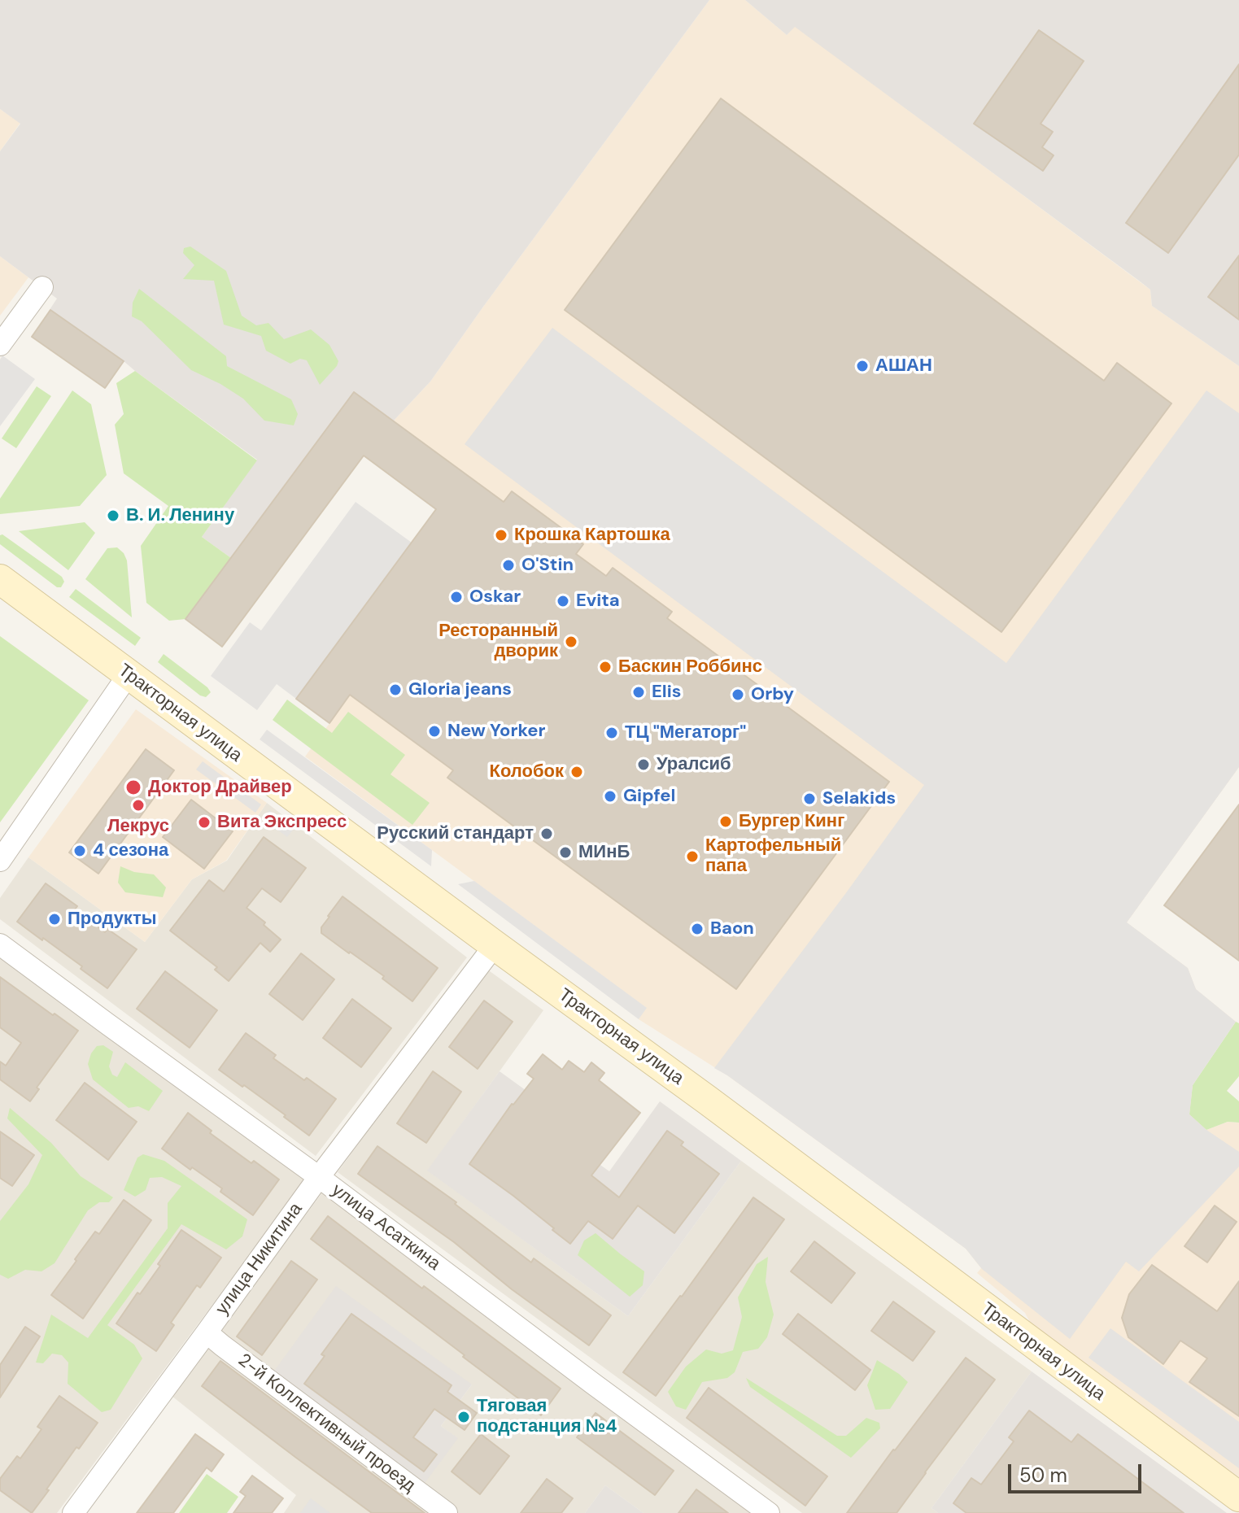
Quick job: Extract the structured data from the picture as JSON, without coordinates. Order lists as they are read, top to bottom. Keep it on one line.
{"streets":{"main road":["Тракторная улица"],"street":["улица Асаткина","улица Никитина","2-й Коллективный проезд"]},"crossings":[["Тракторная улица","улица Никитина"],["улица Асаткина","улица Никитина"],["улица Никитина","2-й Коллективный проезд"]],"places":["АШАН","В. И. Ленину","Крошка Картошка","O'Stin","Oskar","Evita","Ресторанный дворик","Баскин Роббинс","Gloria jeans","Elis","Orby","New Yorker","ТЦ \"Мегаторг\"","Уралсиб","Колобок","Доктор Драйвер","Gipfel","Selakids","Лекрус","Бургер Кинг","Вита Экспресс","Русский стандарт","4 сезона","МИнБ","Картофельный папа","Продукты","Baon","Тяговая подстанция №4"],"scale_bar":"50 m"}
